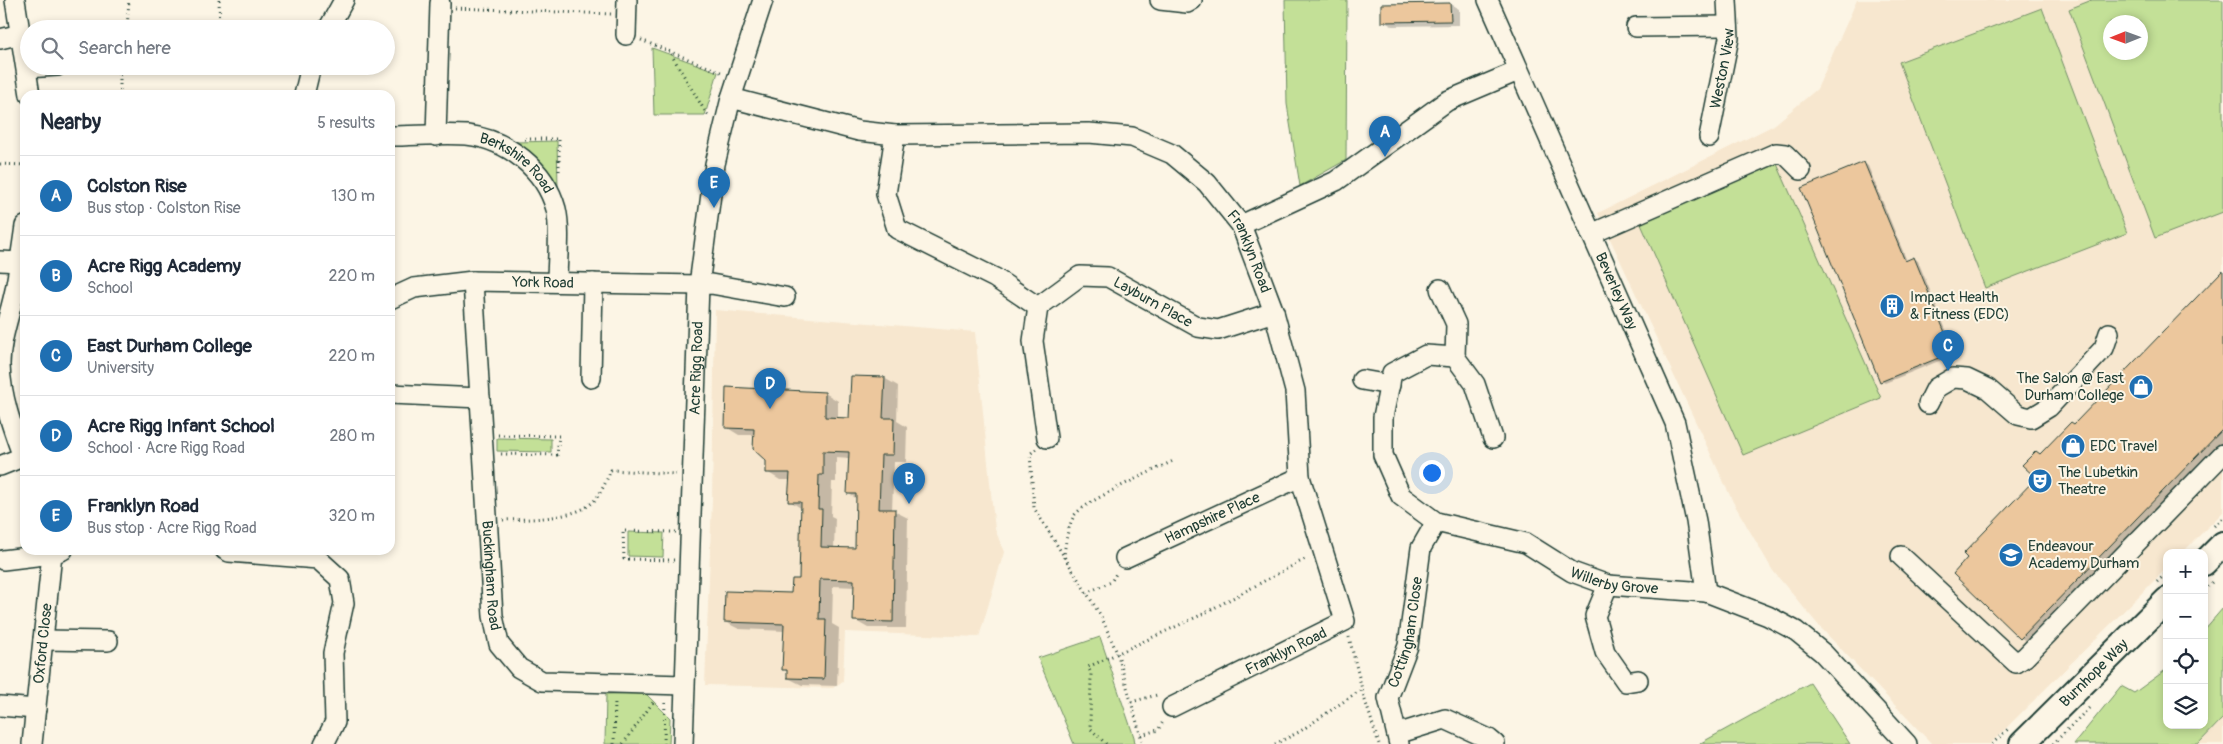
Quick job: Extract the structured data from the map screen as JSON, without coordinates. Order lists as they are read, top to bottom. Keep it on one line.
{"streets":{"main road":["Burnhope Way"],"street":["Weston View","Berkshire Road","Franklyn Road","York Road","Beverley Way","Layburn Place","Acre Rigg Road","Hampshire Place","Buckingham Road","Willerby Grove","Cottingham Close","Oxford Close"]},"crossings":[["Berkshire Road","York Road"],["Franklyn Road","Layburn Place"],["Franklyn Road","Acre Rigg Road"],["Franklyn Road","Hampshire Place"],["York Road","Acre Rigg Road"],["York Road","Buckingham Road"],["Beverley Way","Willerby Grove"],["Acre Rigg Road","Buckingham Road"],["Willerby Grove","Cottingham Close"]],"places":{"building":["Impact Health & Fitness (EDC)"],"shop":["The Salon @ East Durham College","EDC Travel"],"theatre":["The Lubetkin Theatre"],"school or university":["Endeavour Academy Durham"]},"north":"left","page":{"search":"Search here","heading":["Nearby","5 results"],"pins":["A","E","C","D","B"],"list":[{"mark":"A","name":"Colston Rise","note":"Bus stop · Colston Rise","value":"130 m"},{"mark":"B","name":"Acre Rigg Academy","note":"School","value":"220 m"},{"mark":"C","name":"East Durham College","note":"University","value":"220 m"},{"mark":"D","name":"Acre Rigg Infant School","note":"School · Acre Rigg Road","value":"280 m"},{"mark":"E","name":"Franklyn Road","note":"Bus stop · Acre Rigg Road","value":"320 m"}],"map_buttons":["+","−"]}}
